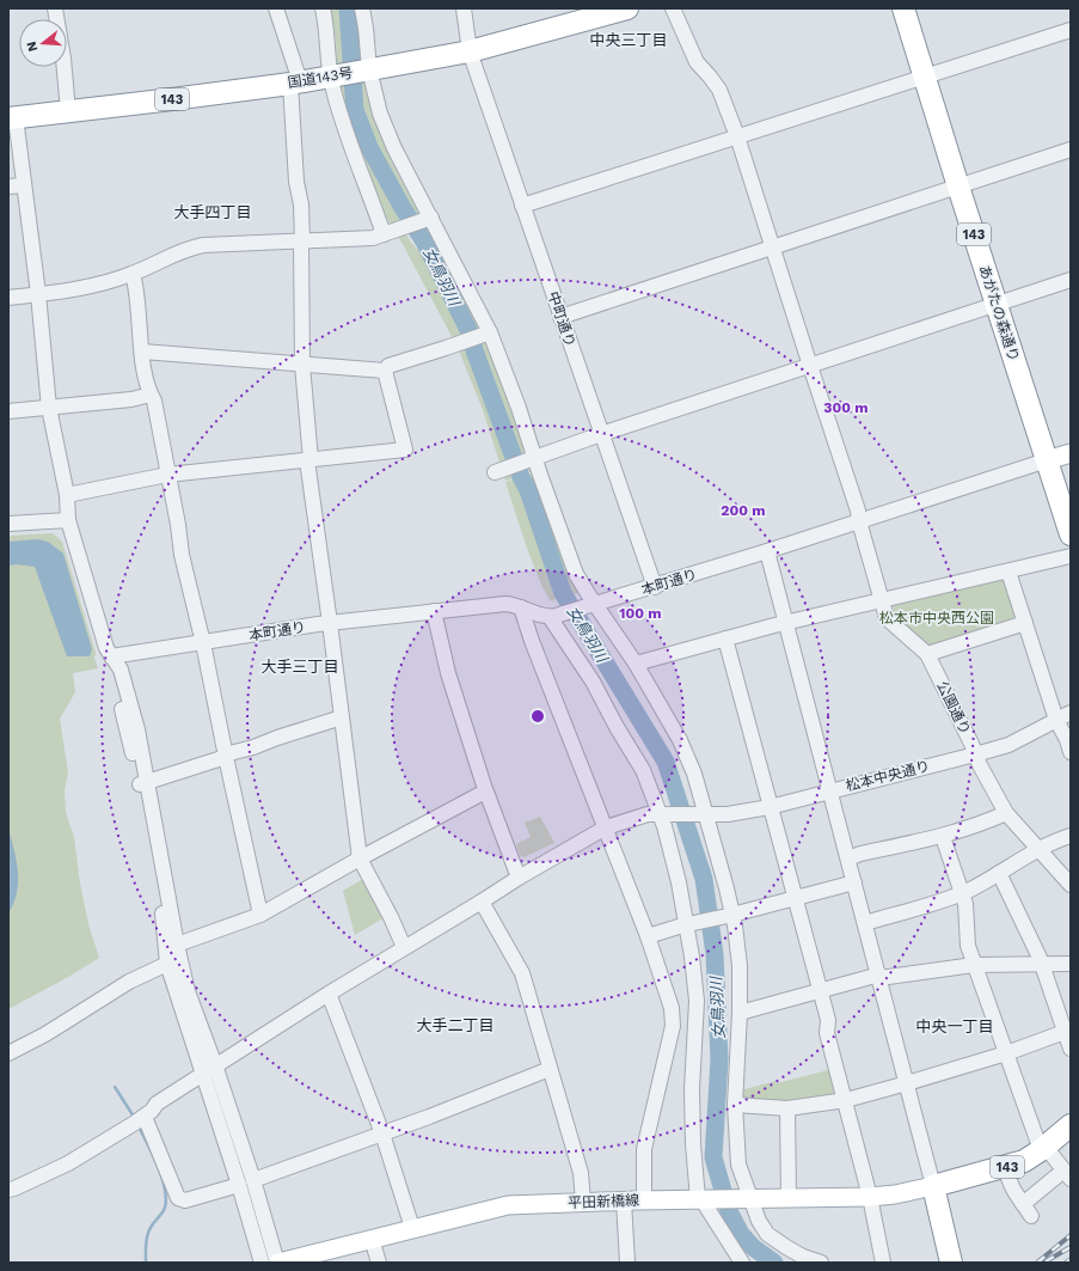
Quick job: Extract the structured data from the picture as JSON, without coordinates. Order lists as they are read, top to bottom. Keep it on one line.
{"streets":{"highway":["国道143号","143","あがたの森通り"],"main road":["平田新橋線"],"street":["中町通り","本町通り","公園通り","松本中央通り"]},"crossings":[["国道143号","中町通り"],["143","平田新橋線"],["あがたの森通り","本町通り"],["中町通り","本町通り"],["本町通り","公園通り"],["公園通り","松本中央通り"]],"districts":["中央三丁目","大手四丁目","大手三丁目","大手二丁目","中央一丁目"],"water":["女鳥羽川"],"parks":["松本市中央西公園"],"north":"left","rings":["300 m","200 m","100 m"]}
